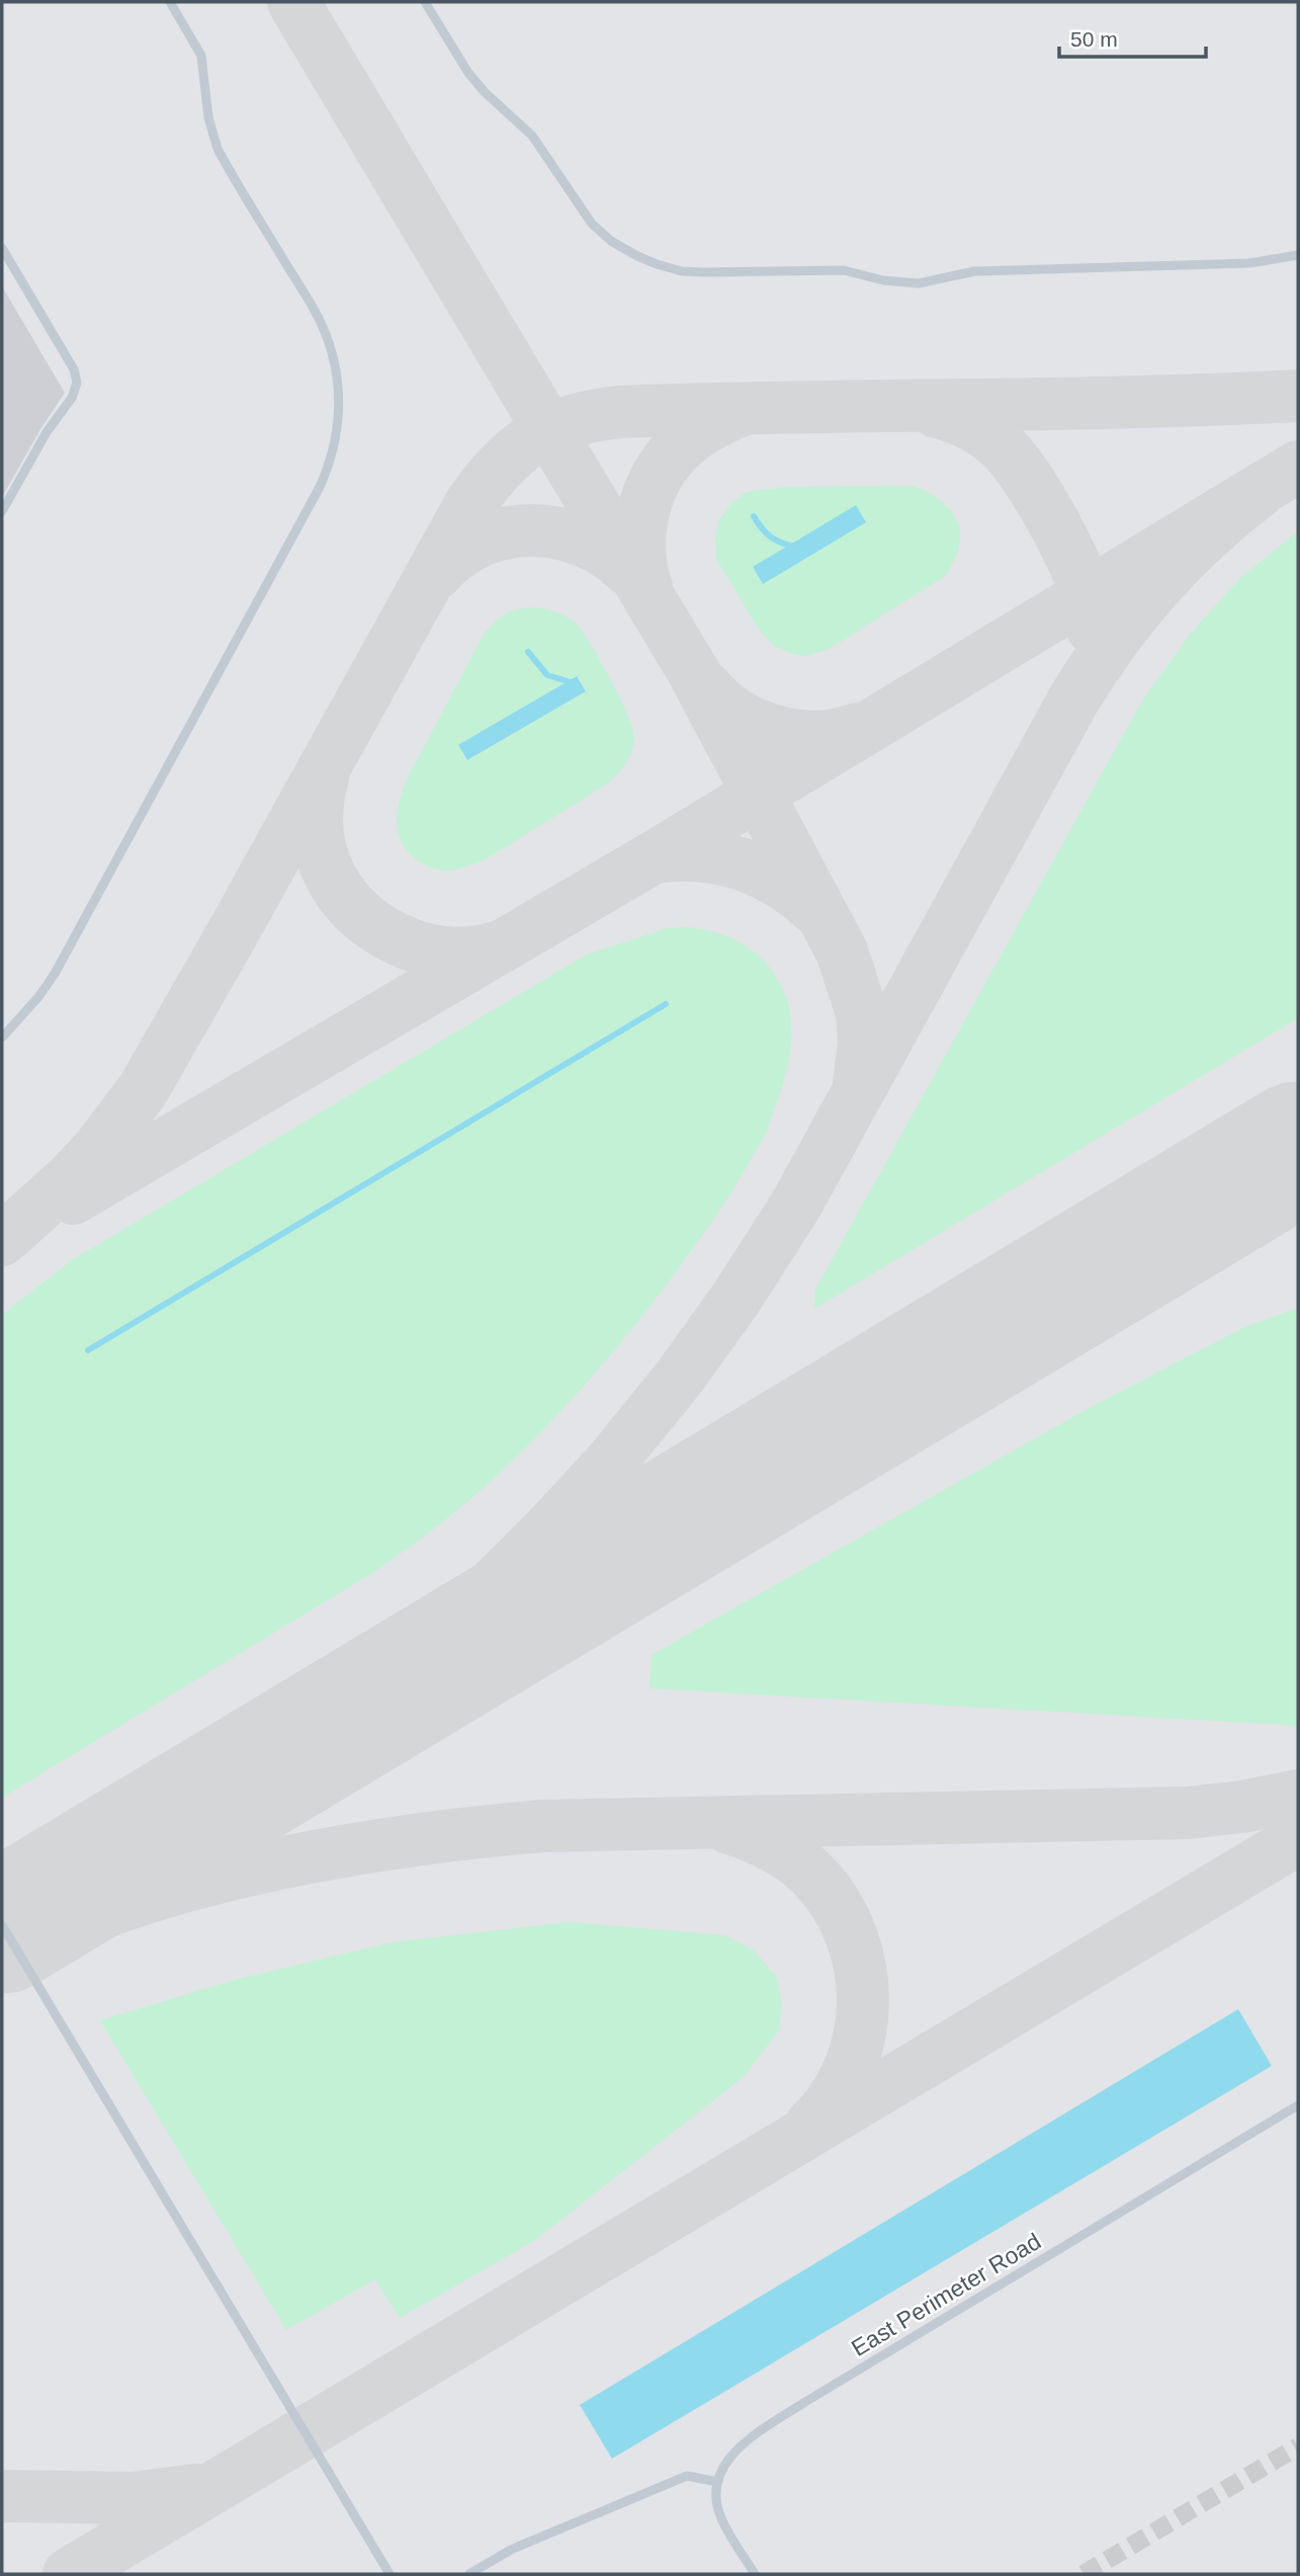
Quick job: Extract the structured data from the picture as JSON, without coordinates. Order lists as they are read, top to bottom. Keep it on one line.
{"streets":{"lane":["East Perimeter Road"]},"scale_bar":"50 m"}
